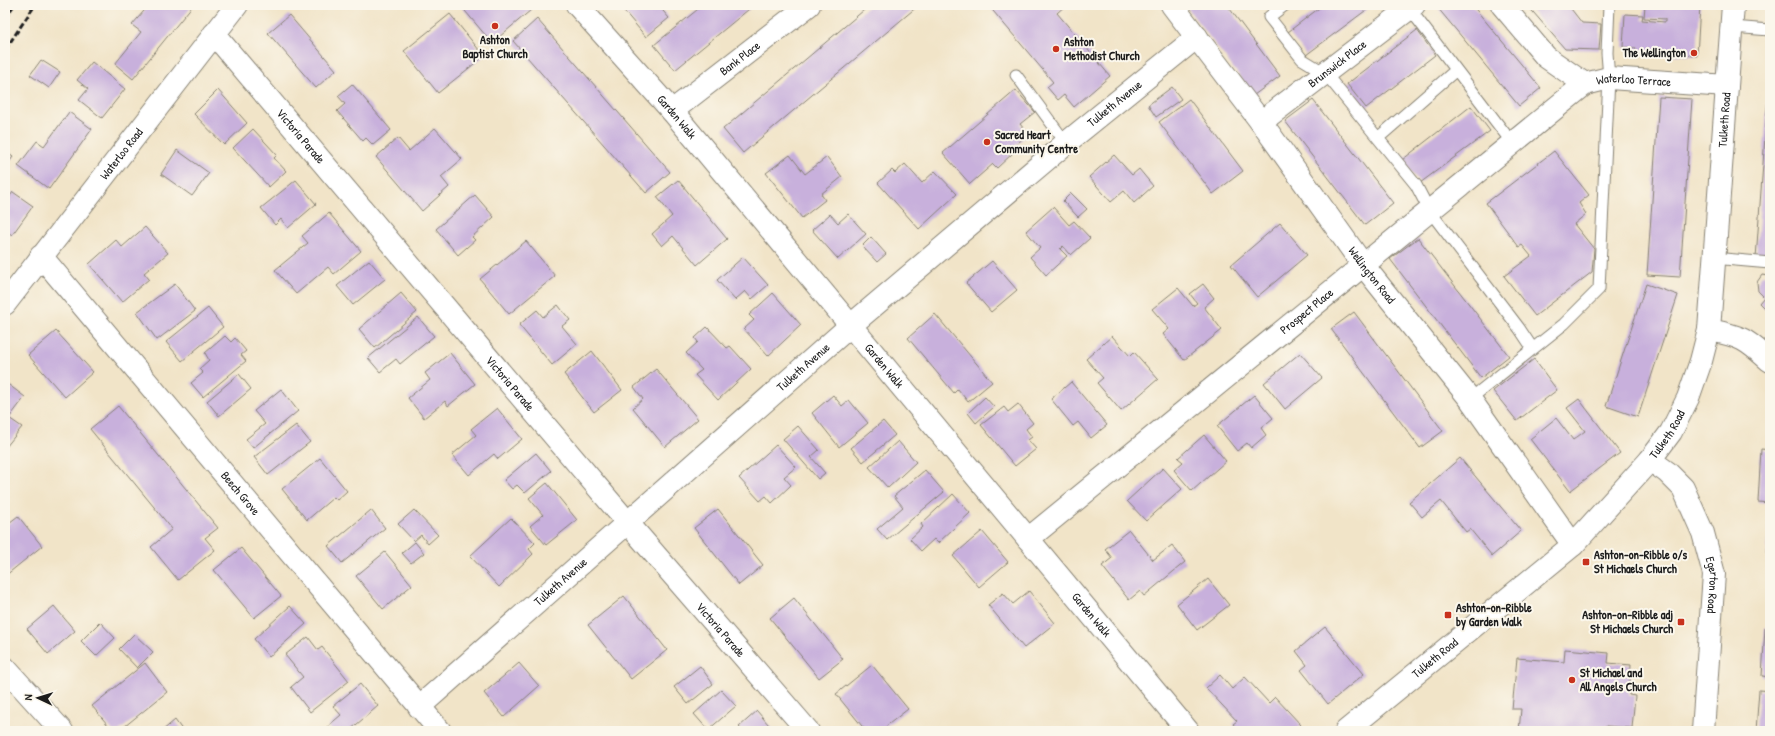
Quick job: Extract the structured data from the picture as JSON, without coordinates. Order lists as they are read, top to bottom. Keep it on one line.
{"streets":{"street":["Bank Place","Brunswick Place","Waterloo Terrace","Tulketh Avenue","Garden Walk","Tulketh Road","Victoria Parade","Waterloo Road","Wellington Road","Prospect Place","Beech Grove","Egerton Road"]},"crossings":[["Bank Place","Garden Walk"],["Brunswick Place","Wellington Road"],["Waterloo Terrace","Tulketh Road"],["Waterloo Terrace","Prospect Place"],["Tulketh Avenue","Garden Walk"],["Tulketh Avenue","Victoria Parade"],["Tulketh Avenue","Wellington Road"],["Tulketh Avenue","Beech Grove"],["Garden Walk","Prospect Place"],["Tulketh Road","Wellington Road"],["Tulketh Road","Egerton Road"],["Victoria Parade","Waterloo Road"],["Waterloo Road","Beech Grove"],["Wellington Road","Prospect Place"]],"places":{"other":["Ashton Baptist Church","Ashton Methodist Church","The Wellington","Sacred Heart Community Centre","St Michael and All Angels Church"],"transit":["Ashton-on-Ribble o/s St Michaels Church","Ashton-on-Ribble by Garden Walk","Ashton-on-Ribble adj St Michaels Church"]},"north":"left"}
